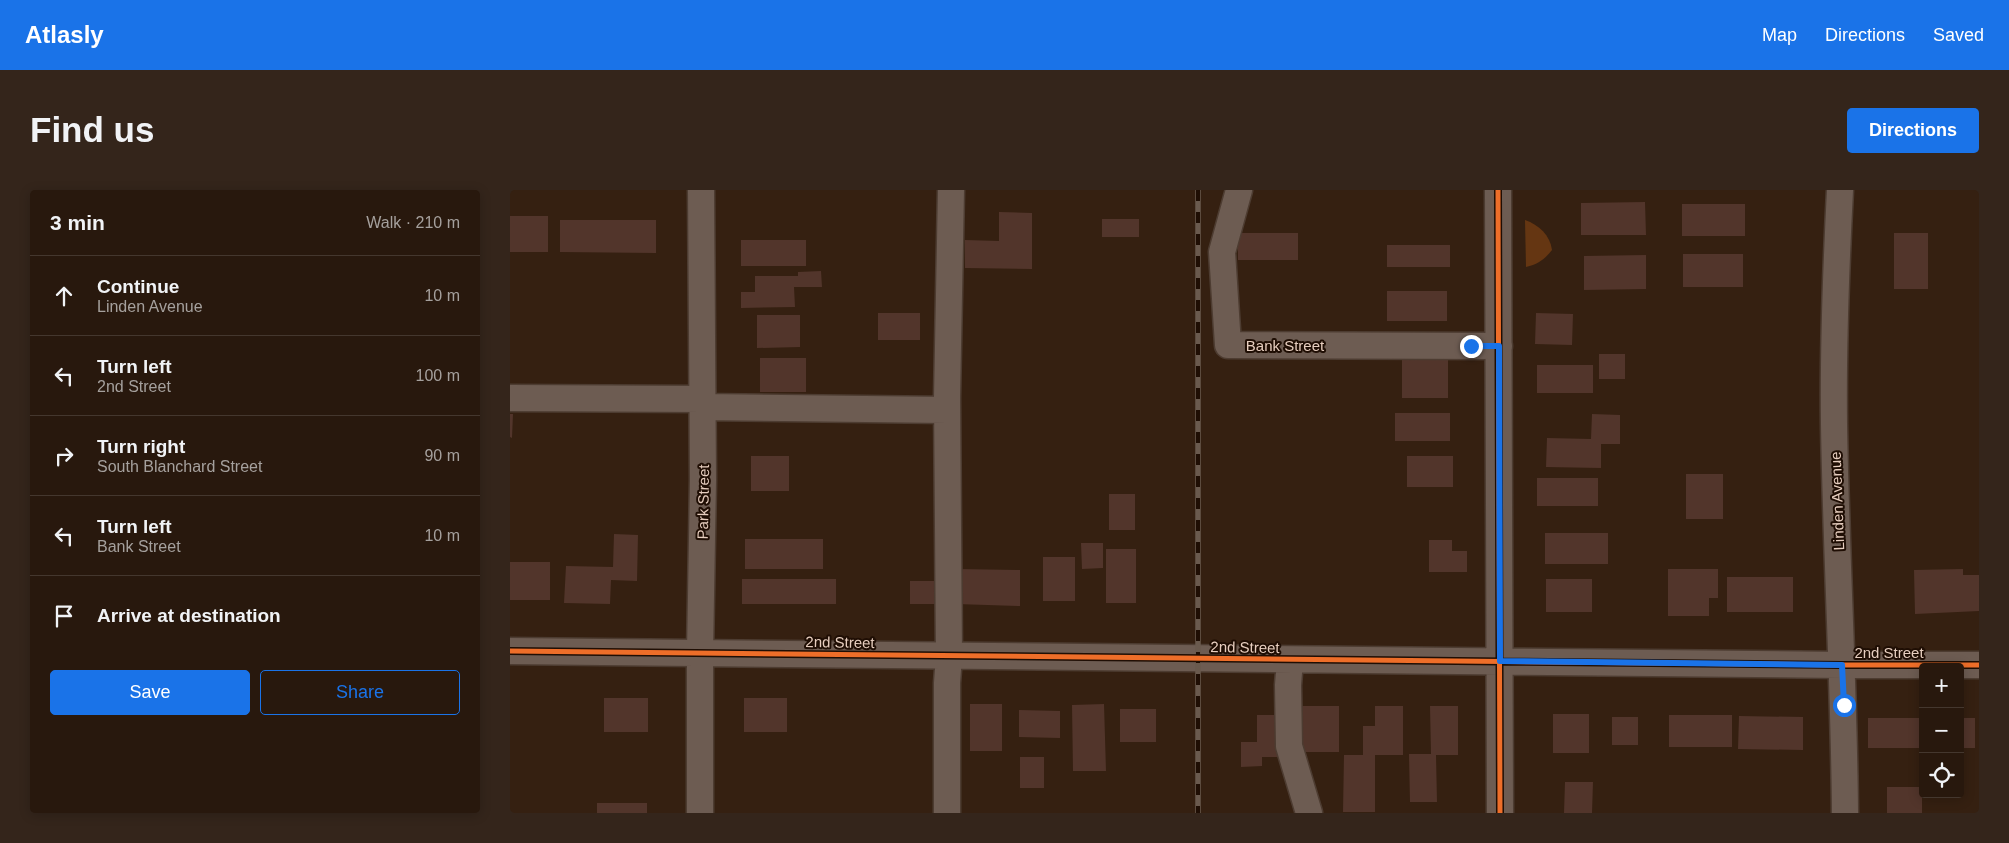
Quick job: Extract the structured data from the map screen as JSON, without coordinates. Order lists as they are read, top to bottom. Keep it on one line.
{"streets":{"street":["Bank Street","Linden Avenue","Park Street","2nd Street"]},"crossings":[["Linden Avenue","2nd Street"],["Park Street","2nd Street"]],"page":{"header":"Atlasly","nav":["Map","Directions","Saved"],"buttons":["Directions",["Save","Share"]],"title":"Find us","heading":["3 min","Walk · 210 m"],"list":[["Continue","Linden Avenue","10 m"],["Turn left","2nd Street","100 m"],["Turn right","South Blanchard Street","90 m"],["Turn left","Bank Street","10 m"],"Arrive at destination"],"map_buttons":["+","−"]}}
